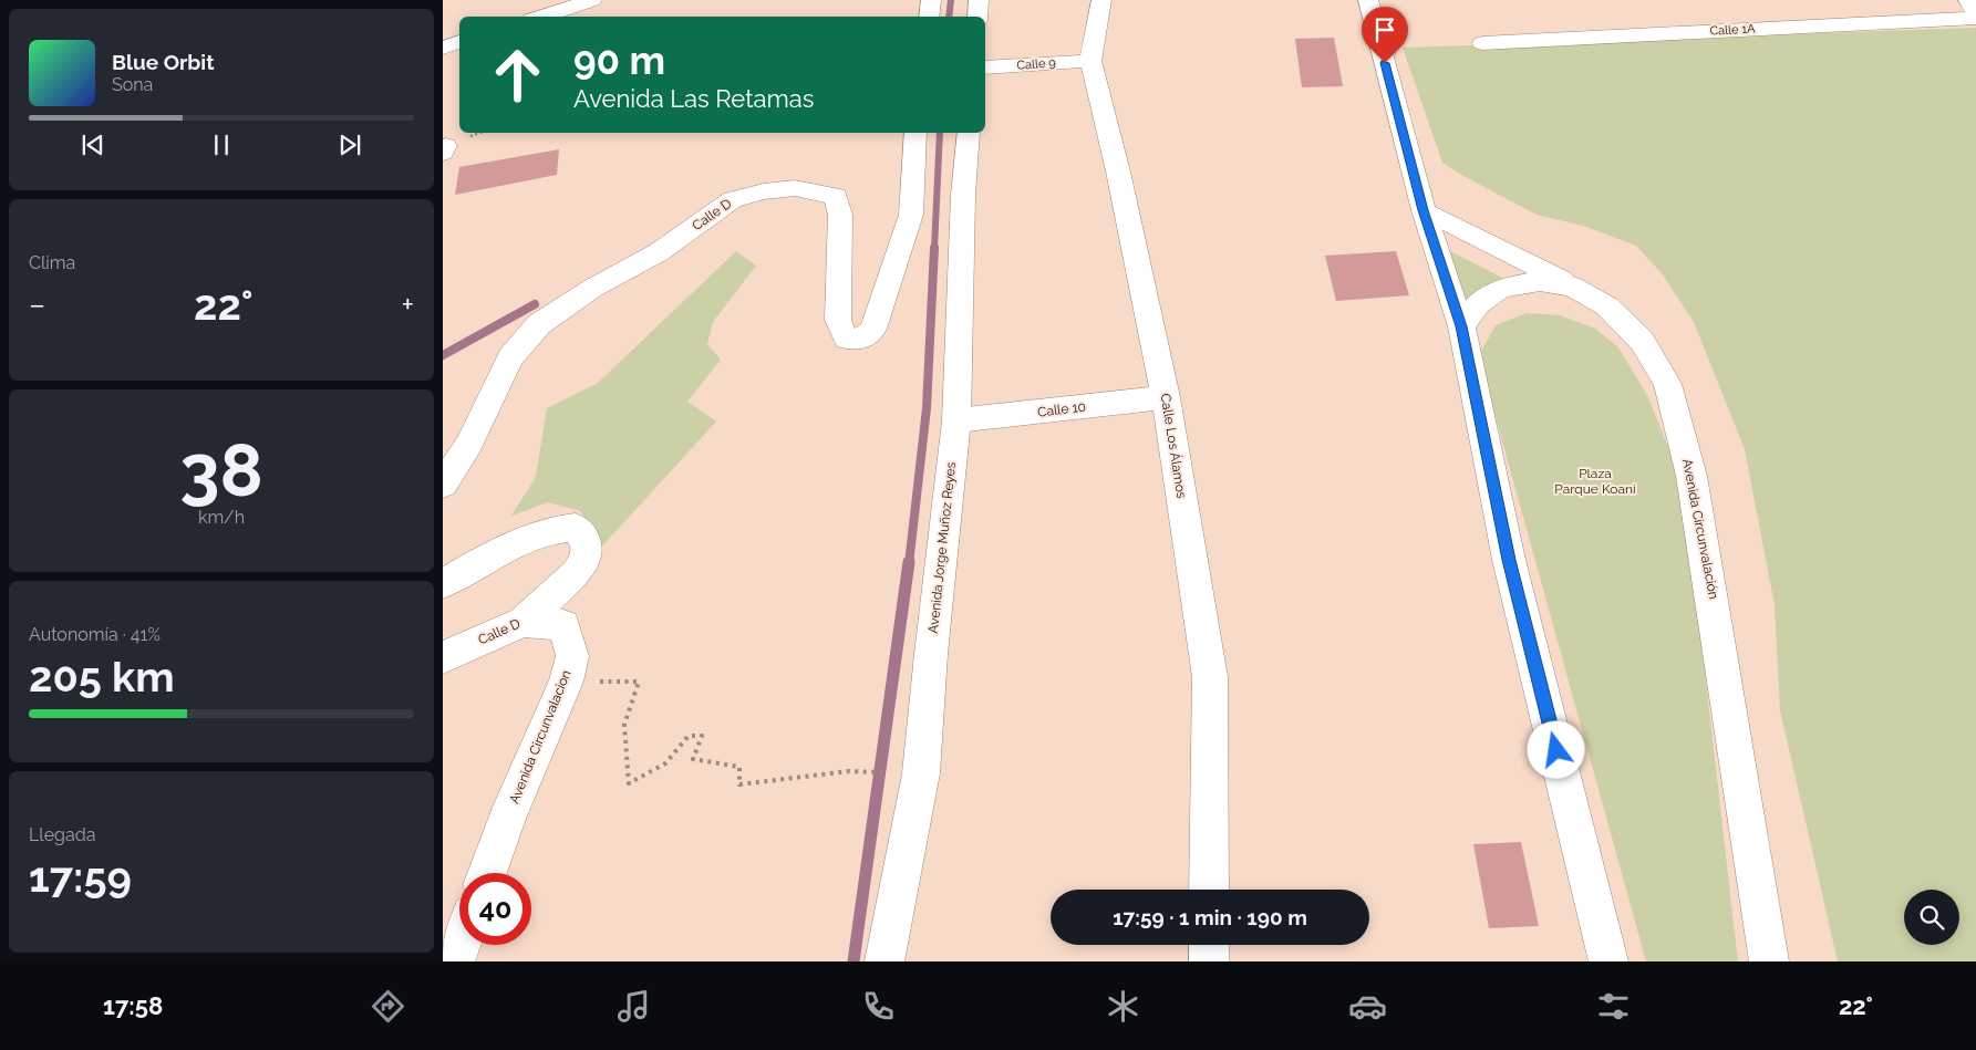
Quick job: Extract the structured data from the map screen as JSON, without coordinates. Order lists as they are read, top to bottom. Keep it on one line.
{"streets":{"street":["Calle 1A","Calle 9","Calle D","Calle 10","Calle Los Álamos","Avenida Circunvalación","Avenida Jorge Muñoz Reyes","Avenida Circunvalacion"]},"crossings":[["Calle 9","Calle Los Álamos"],["Calle D","Avenida Circunvalacion"],["Calle 10","Calle Los Álamos"],["Calle 10","Avenida Jorge Muñoz Reyes"]],"parks":["Plaza Parque Koani"],"page":{"turn":["90 m","Avenida Las Retamas"],"song":["Blue Orbit","Sona"],"tile":["Clima",["38","km/h"],["Autonomía · 41%","205 km"],["Llegada","17:59"]],"heat":["−","22°","+"],"limit":"40","trip":"17:59 · 1 min · 190 m","tabs":["17:58","22°"]}}
